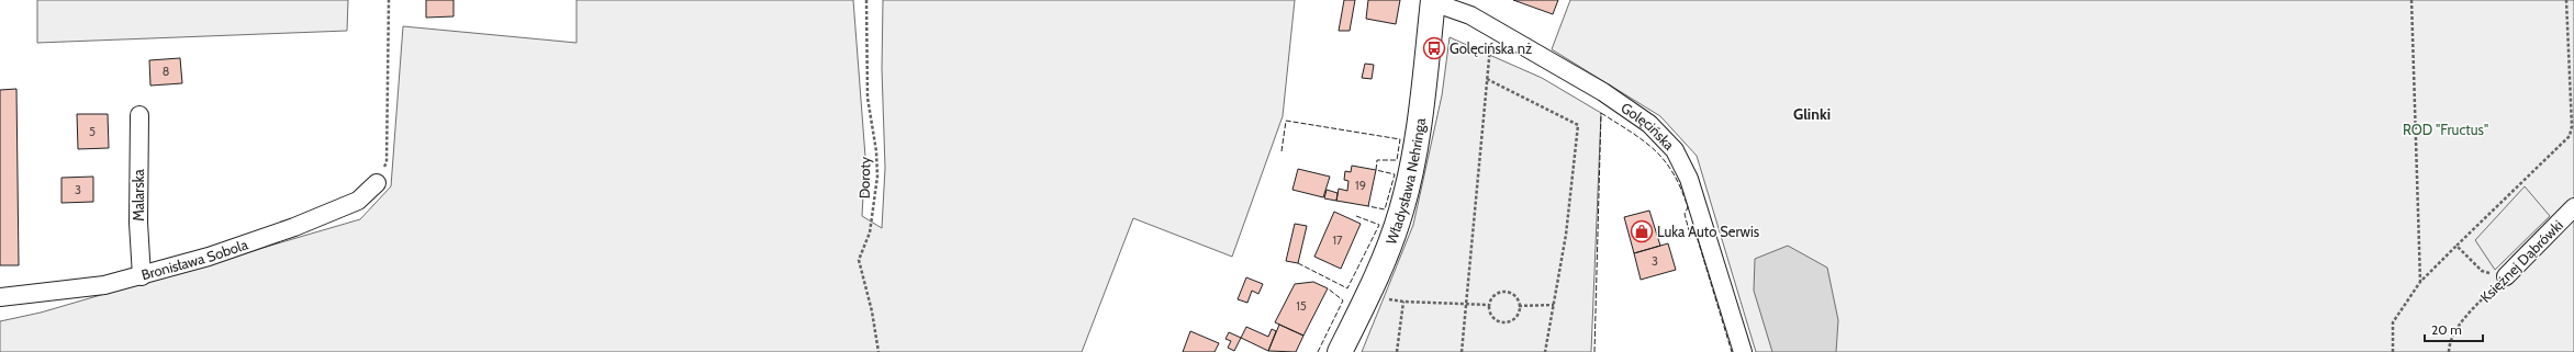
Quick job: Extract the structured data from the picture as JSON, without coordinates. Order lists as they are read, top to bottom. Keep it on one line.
{"streets":{"street":["Golęcińska","Władysława Nehringa","Malarska","Bronisława Sobola","Księżnej Dąbrówki"],"path":["Doroty"]},"crossings":[["Golęcińska","Władysława Nehringa"],["Malarska","Bronisława Sobola"]],"districts":["Glinki"],"parks":["ROD \"Fructus\""],"places":{"bus stop":["Golęcińska nż"],"shop":["Luka Auto Serwis"]},"house_numbers":["8","5","19","3","17","3","15"],"scale_bar":"20 m"}
